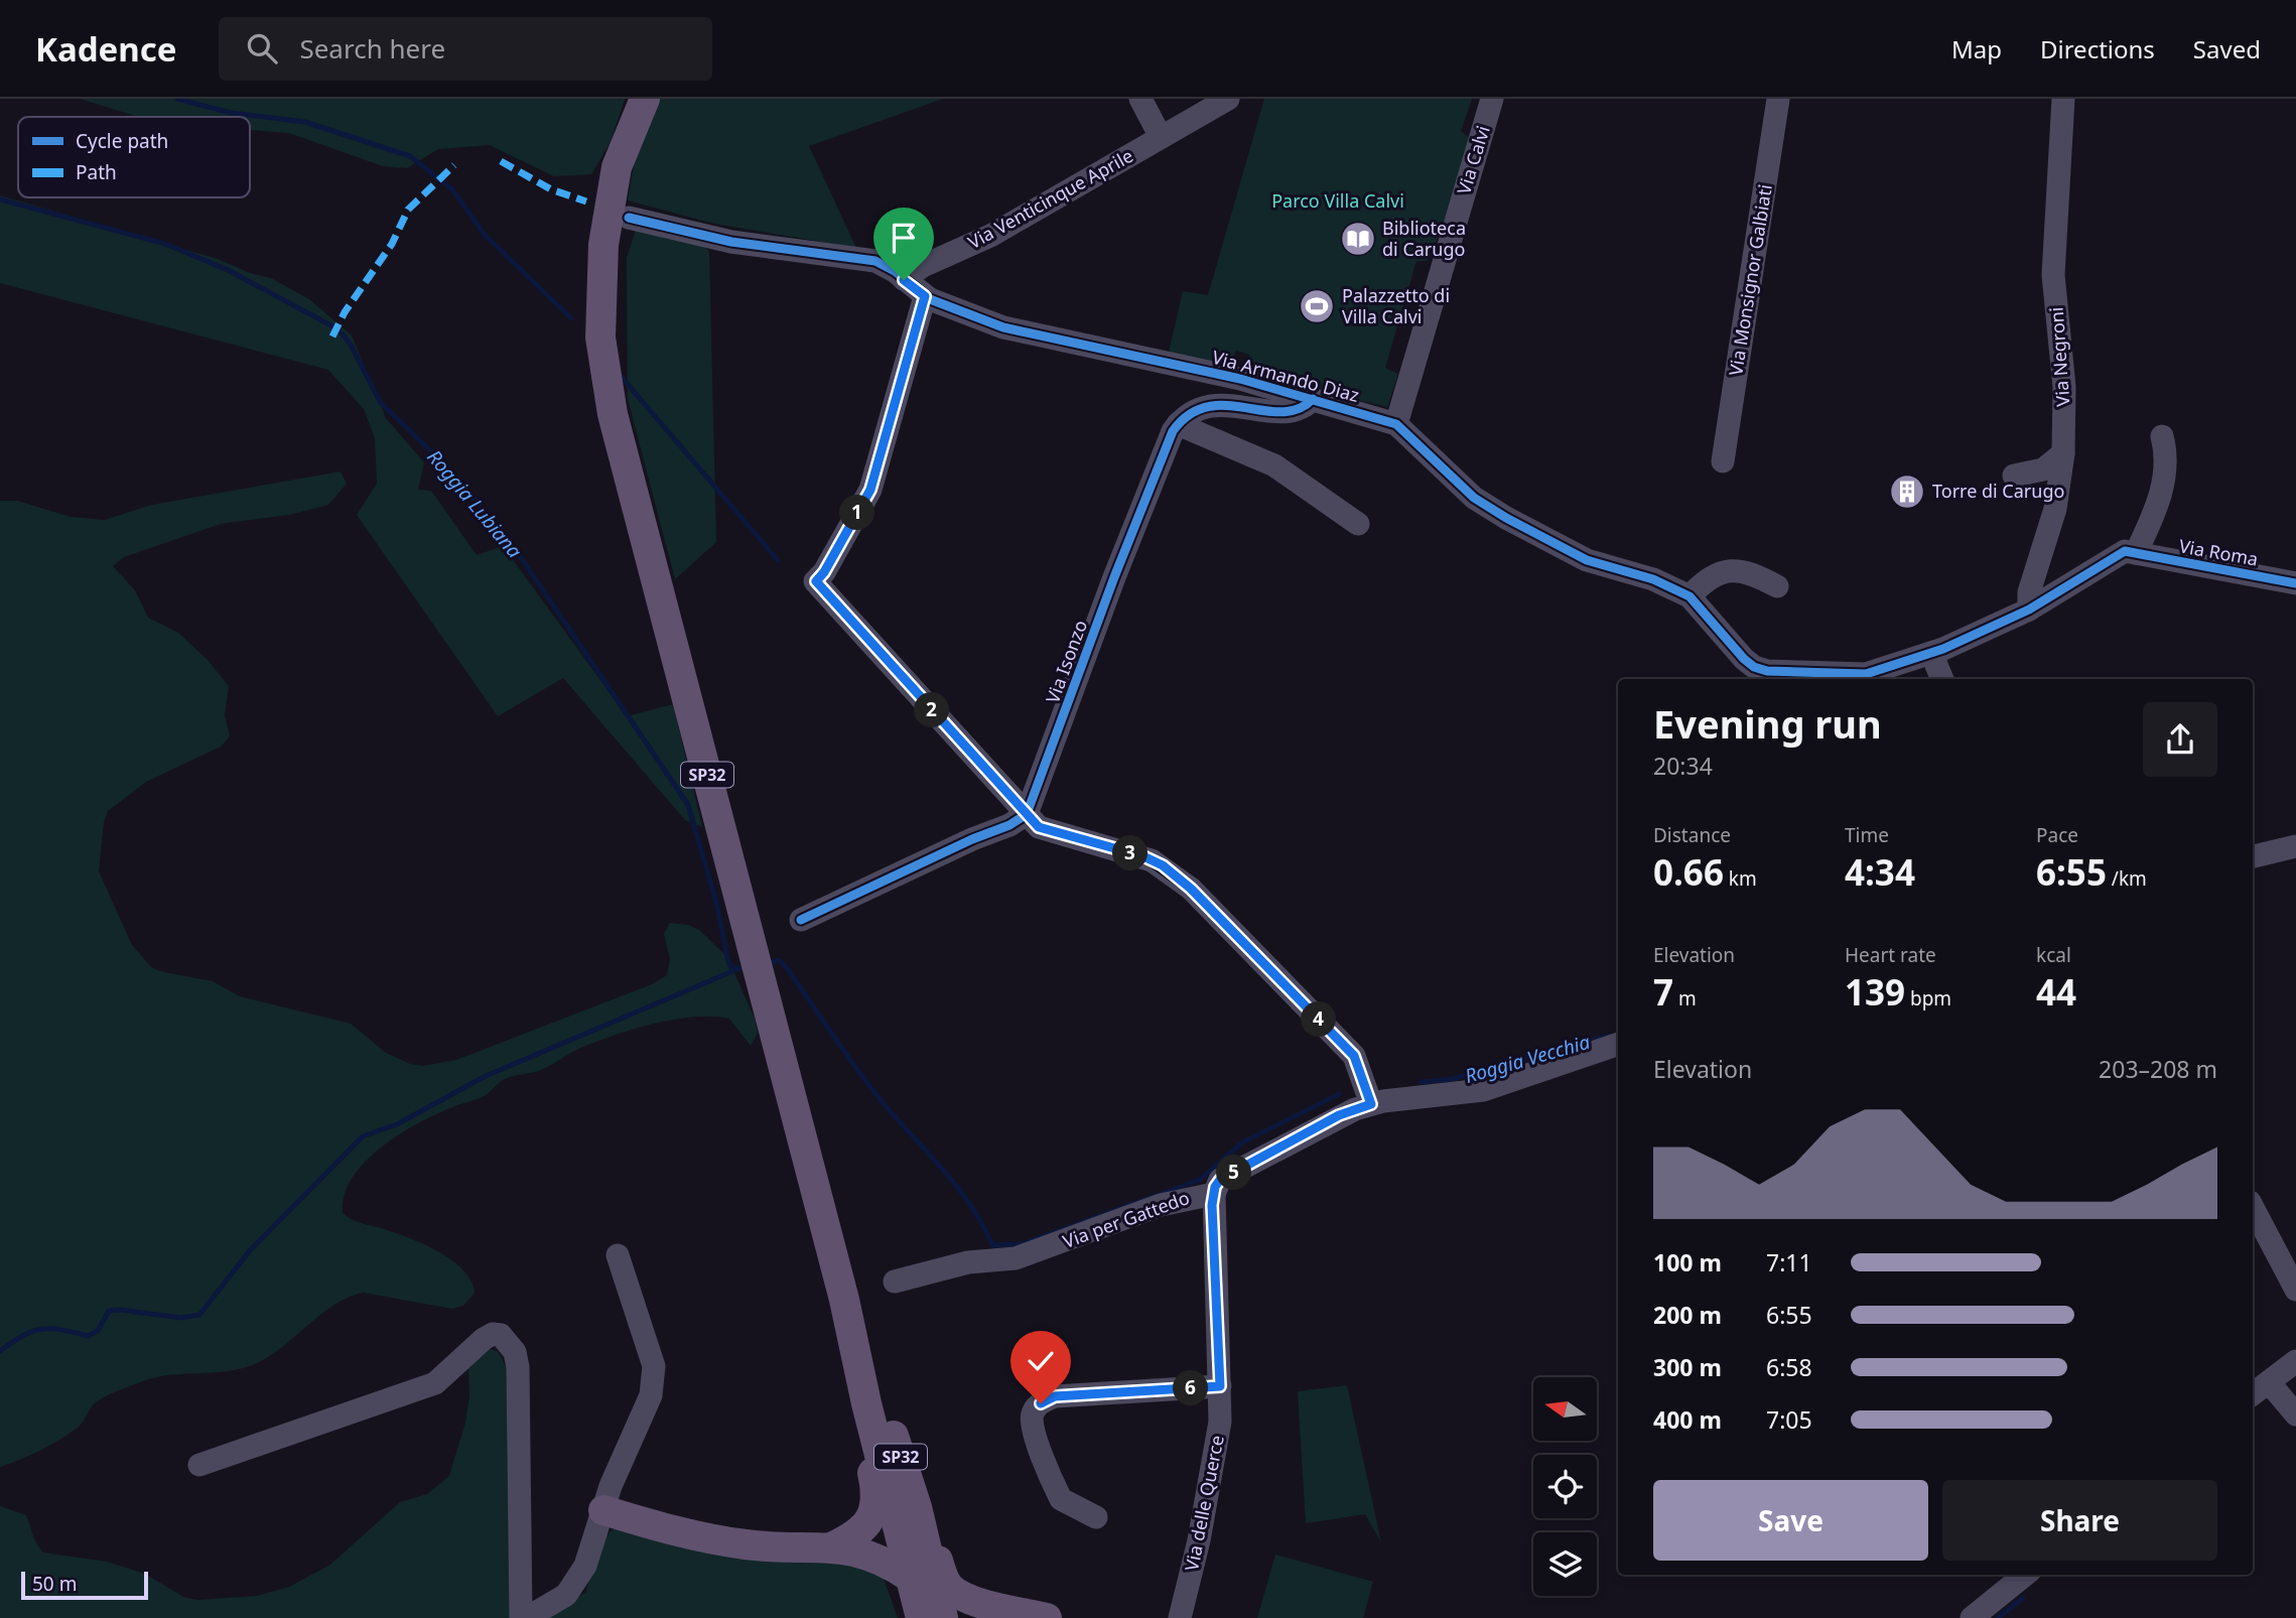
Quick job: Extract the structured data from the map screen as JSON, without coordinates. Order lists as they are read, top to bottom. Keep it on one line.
{"streets":{"main road":["SP32"],"street":["Via Calvi","Via Venticinque Aprile","Via Monsignor Galbiati","Via Negroni","Via Armando Diaz","Via Roma","Via Isonzo","Via per Gattedo","Via delle Querce"]},"crossings":[["Via Calvi","Via Armando Diaz"],["Via Venticinque Aprile","Via Armando Diaz"],["Via Negroni","Via Armando Diaz"],["Via Armando Diaz","Via Roma"],["Via per Gattedo","Via delle Querce"]],"water":["Roggia Lubiana","Roggia Vecchia"],"parks":["Parco Villa Calvi"],"places":{"library":["Biblioteca di Carugo"],"sports":["Palazzetto di Villa Calvi"],"building":["Torre di Carugo"]},"legend":["Cycle path","Path"],"scale_bar":"50 m","north":"left","page":{"header":"Kadence","search":"Search here","nav":["Map","Directions","Saved"],"pins":["1","2","3","4","5","6"],"heading":["Evening run","20:34"],"stats":[["Distance","0.66 km"],["Time","4:34"],["Pace","6:55 /km"],["Elevation","7 m"],["Heart rate","139 bpm"],["kcal","44"]],"chart":["Elevation","203–208 m"],"list":[{"name":"100 m","note":"7:11"},{"name":"200 m","note":"6:55"},{"name":"300 m","note":"6:58"},{"name":"400 m","note":"7:05"}],"buttons":["Save","Share"],"scale":"50 m"}}
